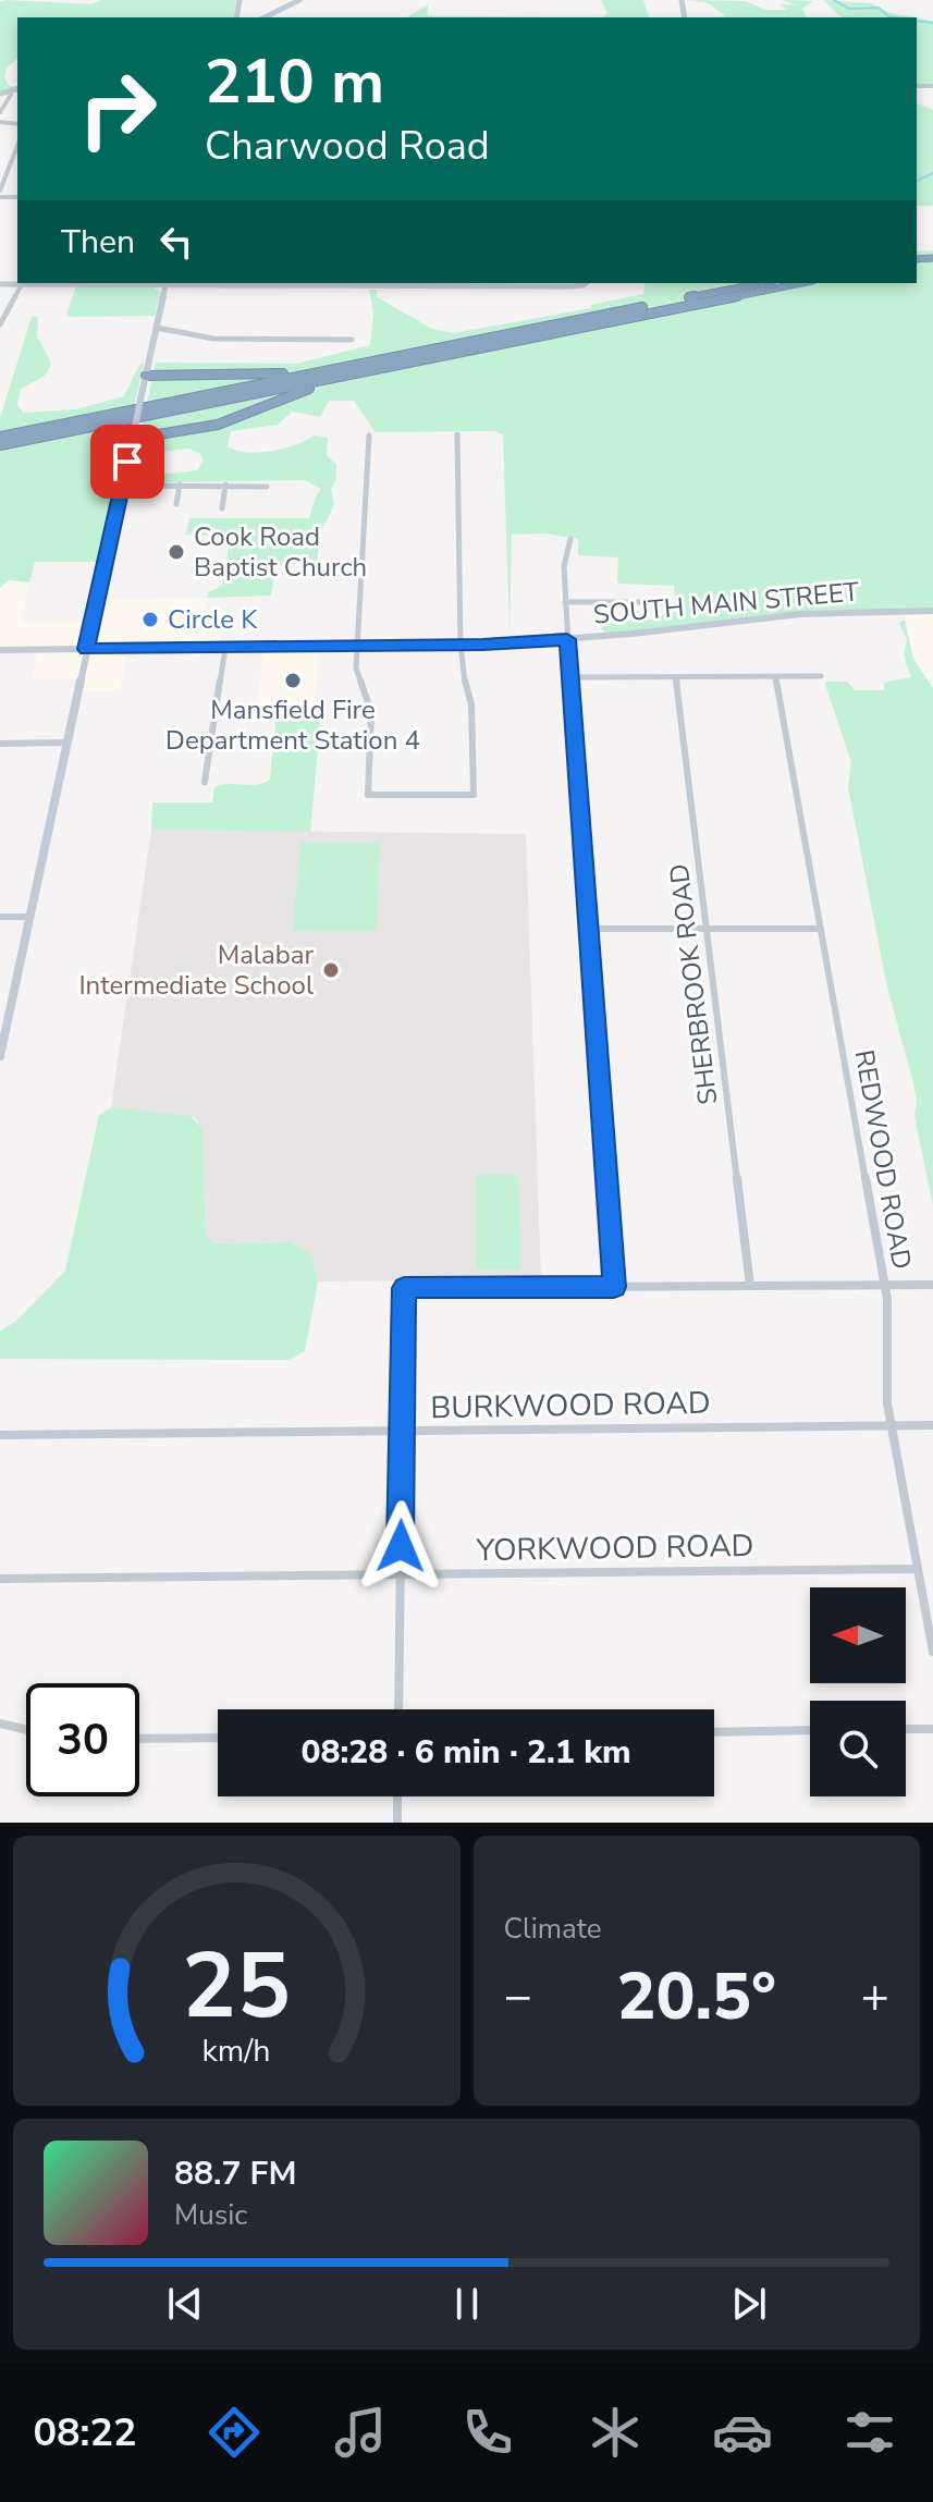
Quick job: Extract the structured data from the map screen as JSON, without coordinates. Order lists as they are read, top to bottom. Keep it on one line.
{"streets":{"street":["SOUTH MAIN STREET","SHERBROOK ROAD","REDWOOD ROAD","BURKWOOD ROAD","YORKWOOD ROAD"]},"crossings":[["REDWOOD ROAD","BURKWOOD ROAD"],["REDWOOD ROAD","YORKWOOD ROAD"]],"places":["Cook Road Baptist Church","Circle K","Mansfield Fire Department Station 4","Malabar Intermediate School"],"north":"left","page":{"turn":["210 m","Charwood Road"],"then":"Then","limit":"30","trip":"08:28 · 6 min · 2.1 km","tile":"Climate","heat":["−","20.5°","+"],"song":["88.7 FM","Music"],"tabs":"08:22","gauge":["25","km/h"]}}
